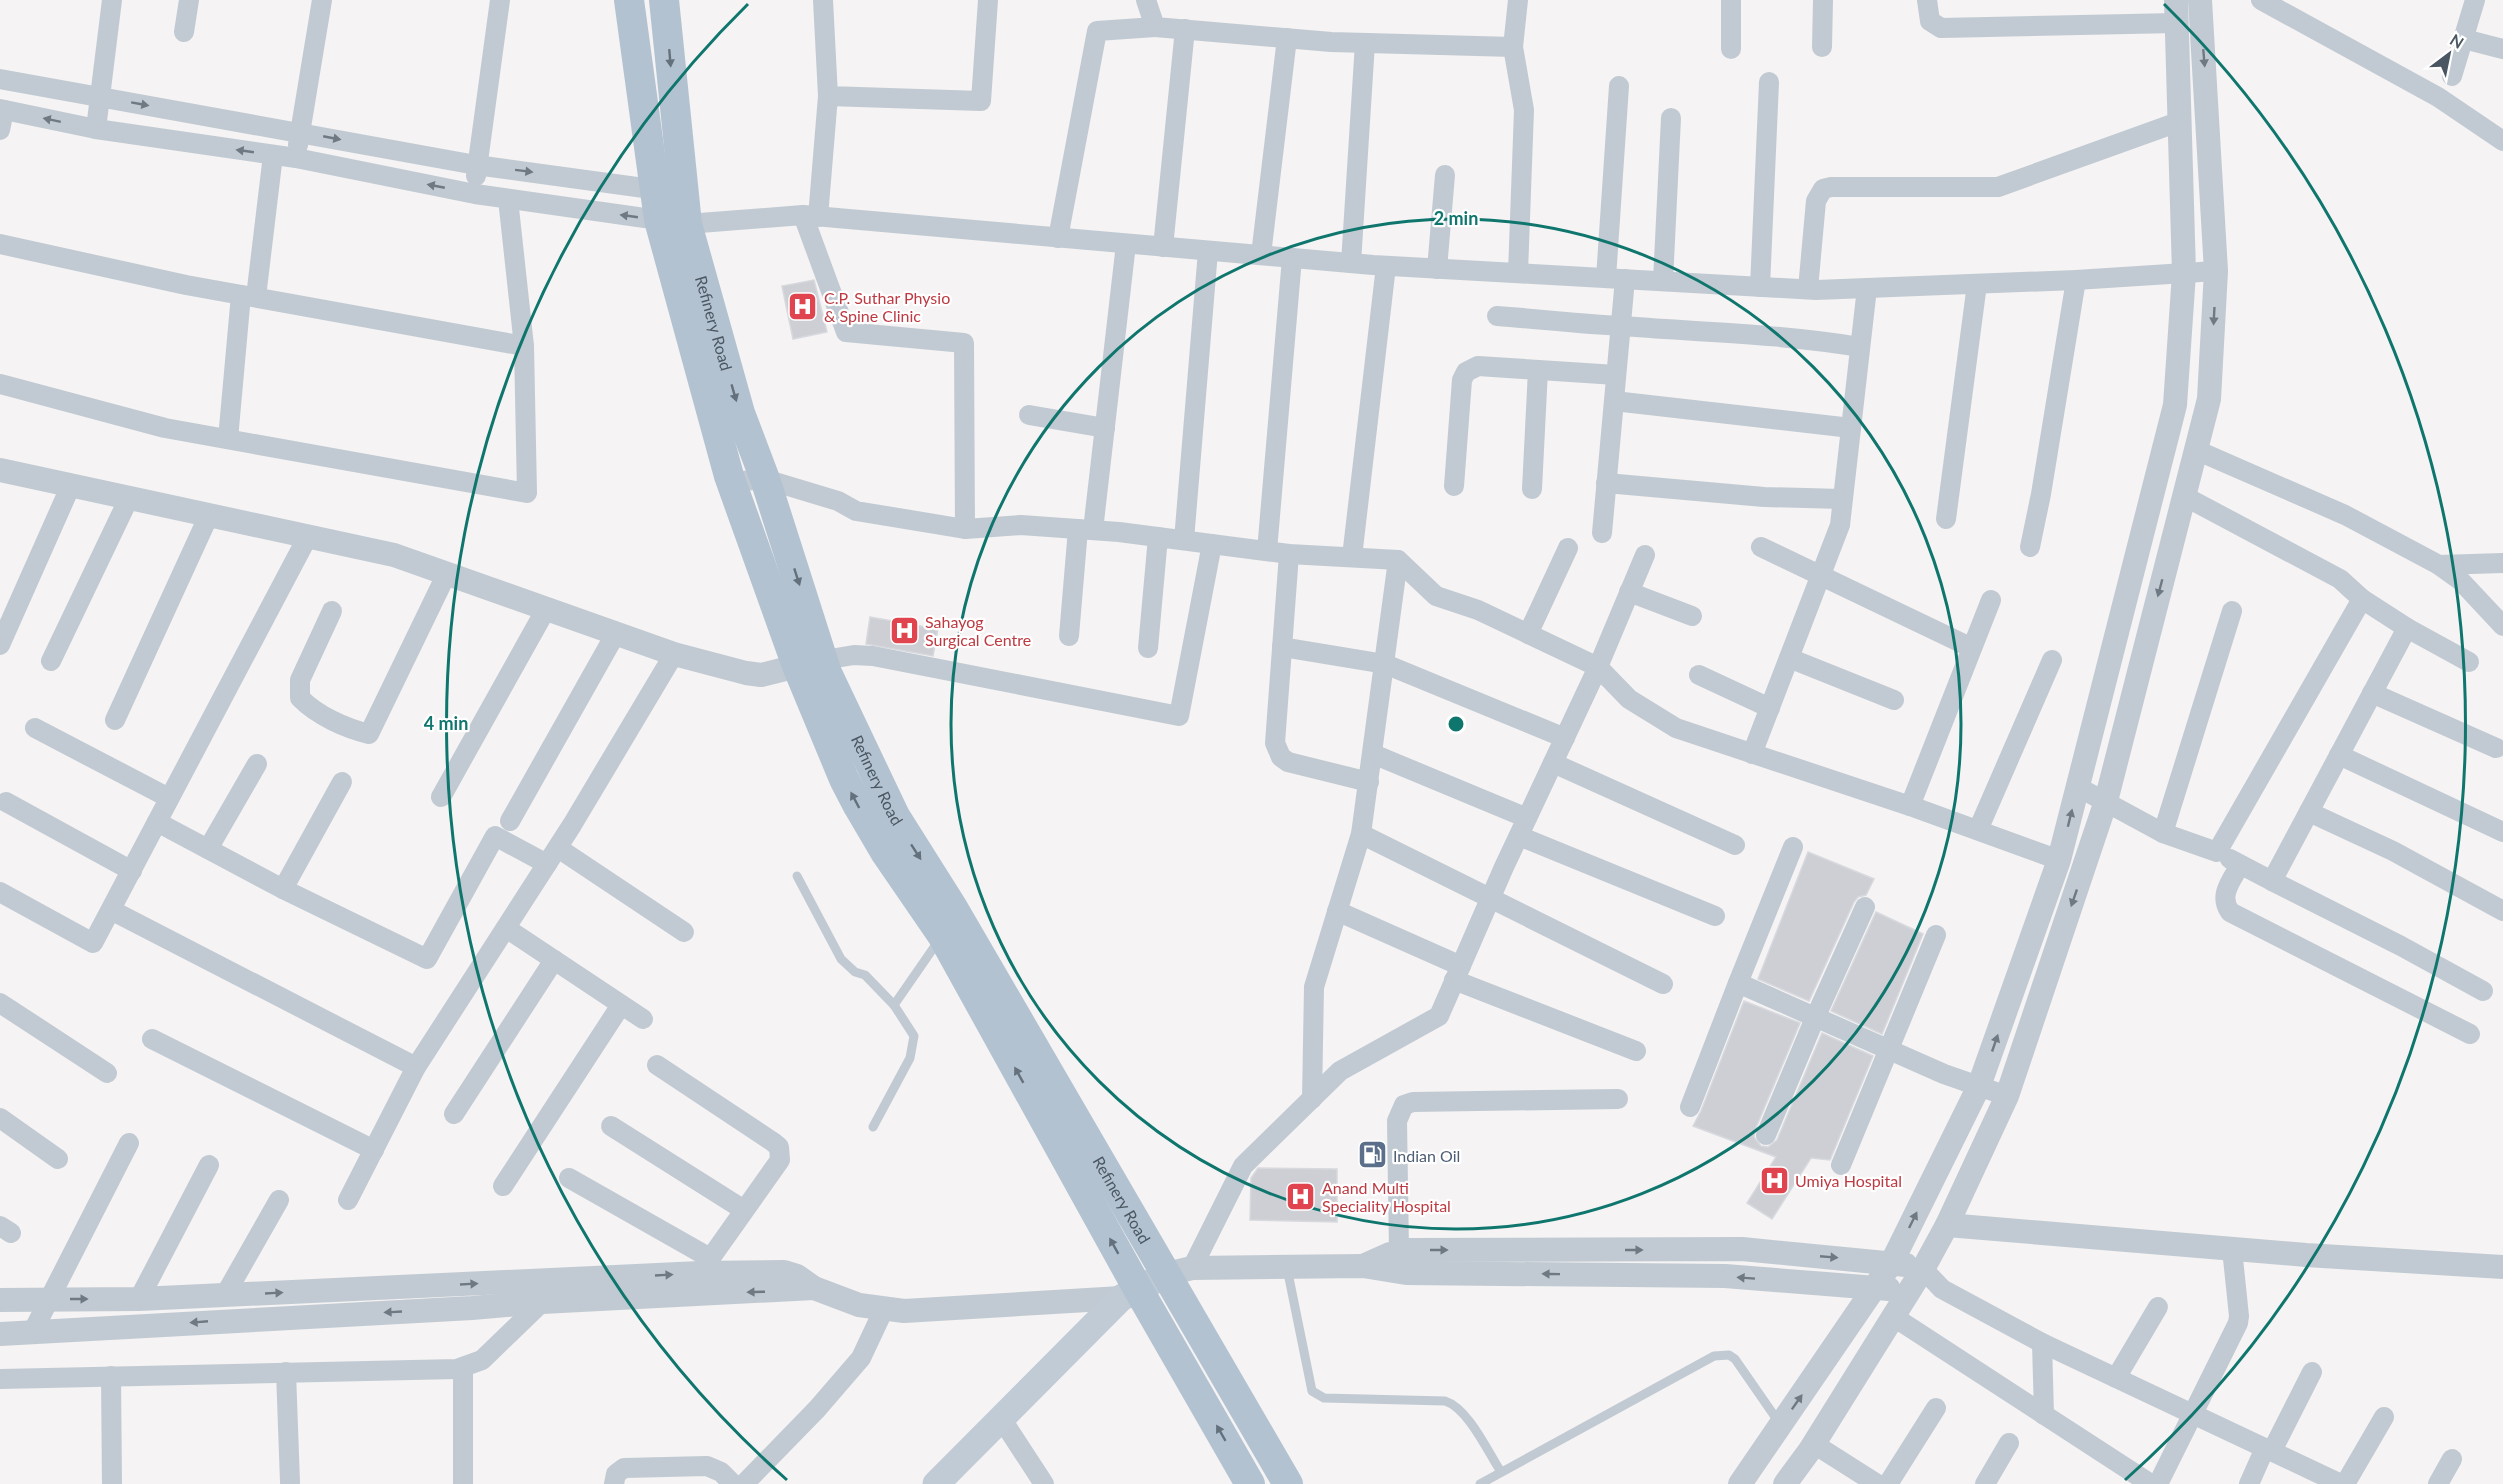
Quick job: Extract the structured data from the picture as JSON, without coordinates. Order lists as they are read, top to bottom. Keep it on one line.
{"streets":{"main road":["Refinery Road"]},"places":{"hospital":["C.P. Suthar Physio & Spine Clinic","Sahayog Surgical Centre","Umiya Hospital","Anand Multi Speciality Hospital"],"fuel station":["Indian Oil"]},"north":"top right","rings":["2 min","4 min"]}
